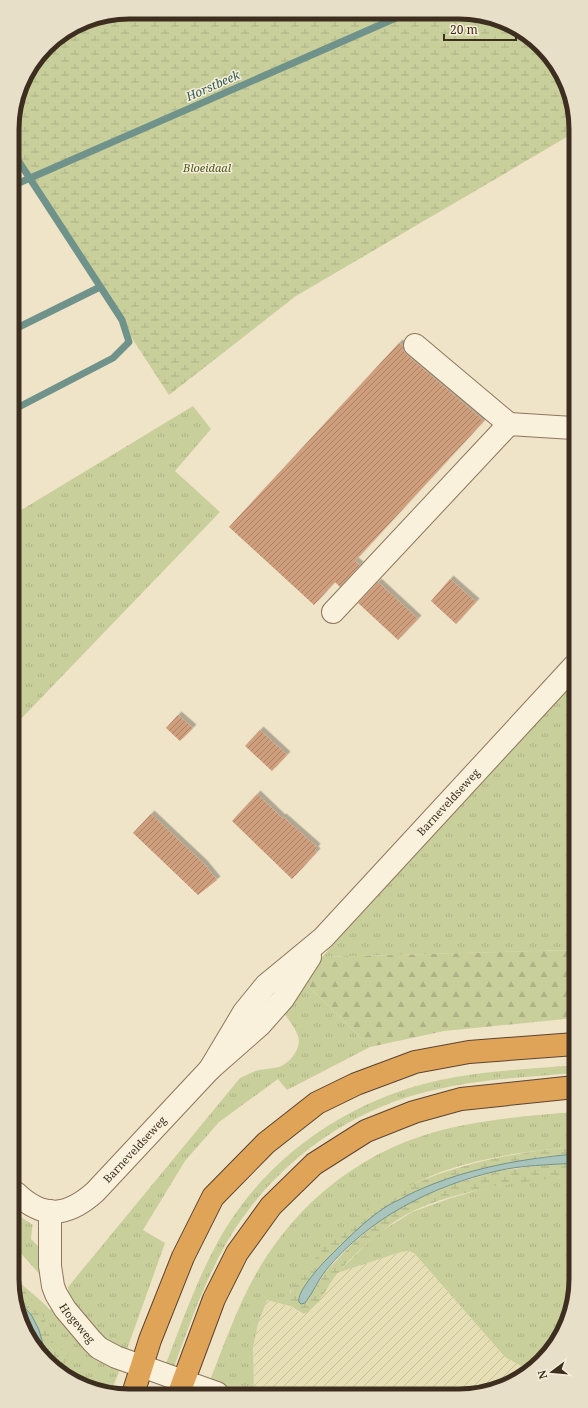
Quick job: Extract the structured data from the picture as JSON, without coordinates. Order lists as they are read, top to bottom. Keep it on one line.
{"streets":{"street":["Barneveldseweg","Hogeweg"]},"crossings":[["Barneveldseweg","Hogeweg"]],"water":["Horstbeek"],"parks":["Bloeidaal"],"scale_bar":"20 m","north":"left"}
